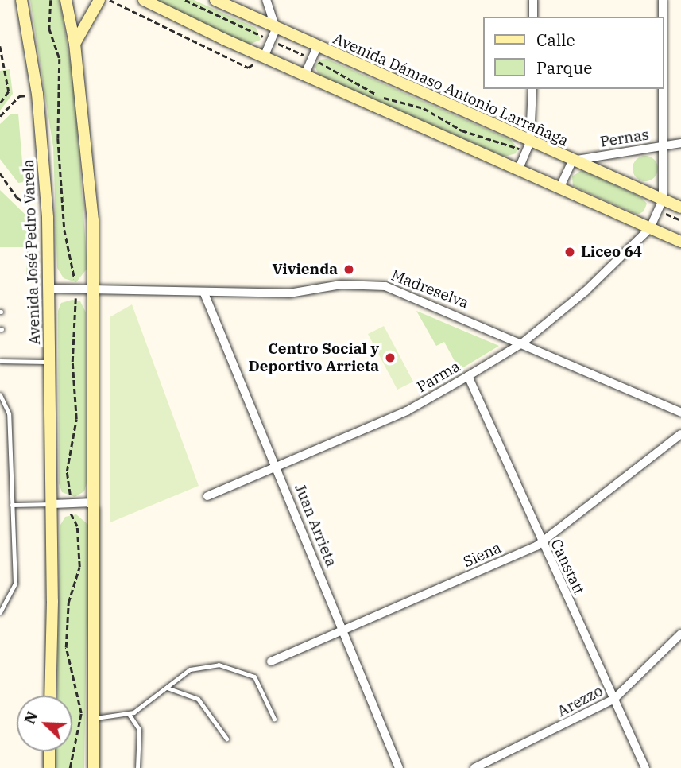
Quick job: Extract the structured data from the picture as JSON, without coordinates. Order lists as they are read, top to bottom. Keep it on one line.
{"streets":{"street":["Avenida Dámaso Antonio Larrañaga","Pernas","Avenida José Pedro Varela","Madreselva","Parma","Juan Arrieta","Siena","Canstatt","Arezzo"]},"crossings":[["Avenida Dámaso Antonio Larrañaga","Pernas"],["Avenida José Pedro Varela","Madreselva"],["Madreselva","Parma"],["Madreselva","Juan Arrieta"],["Parma","Juan Arrieta"],["Parma","Canstatt"],["Juan Arrieta","Siena"],["Siena","Canstatt"],["Canstatt","Arezzo"]],"places":["Liceo 64","Vivienda","Centro Social y Deportivo Arrieta"],"legend":["Calle","Parque"],"north":"top left"}
